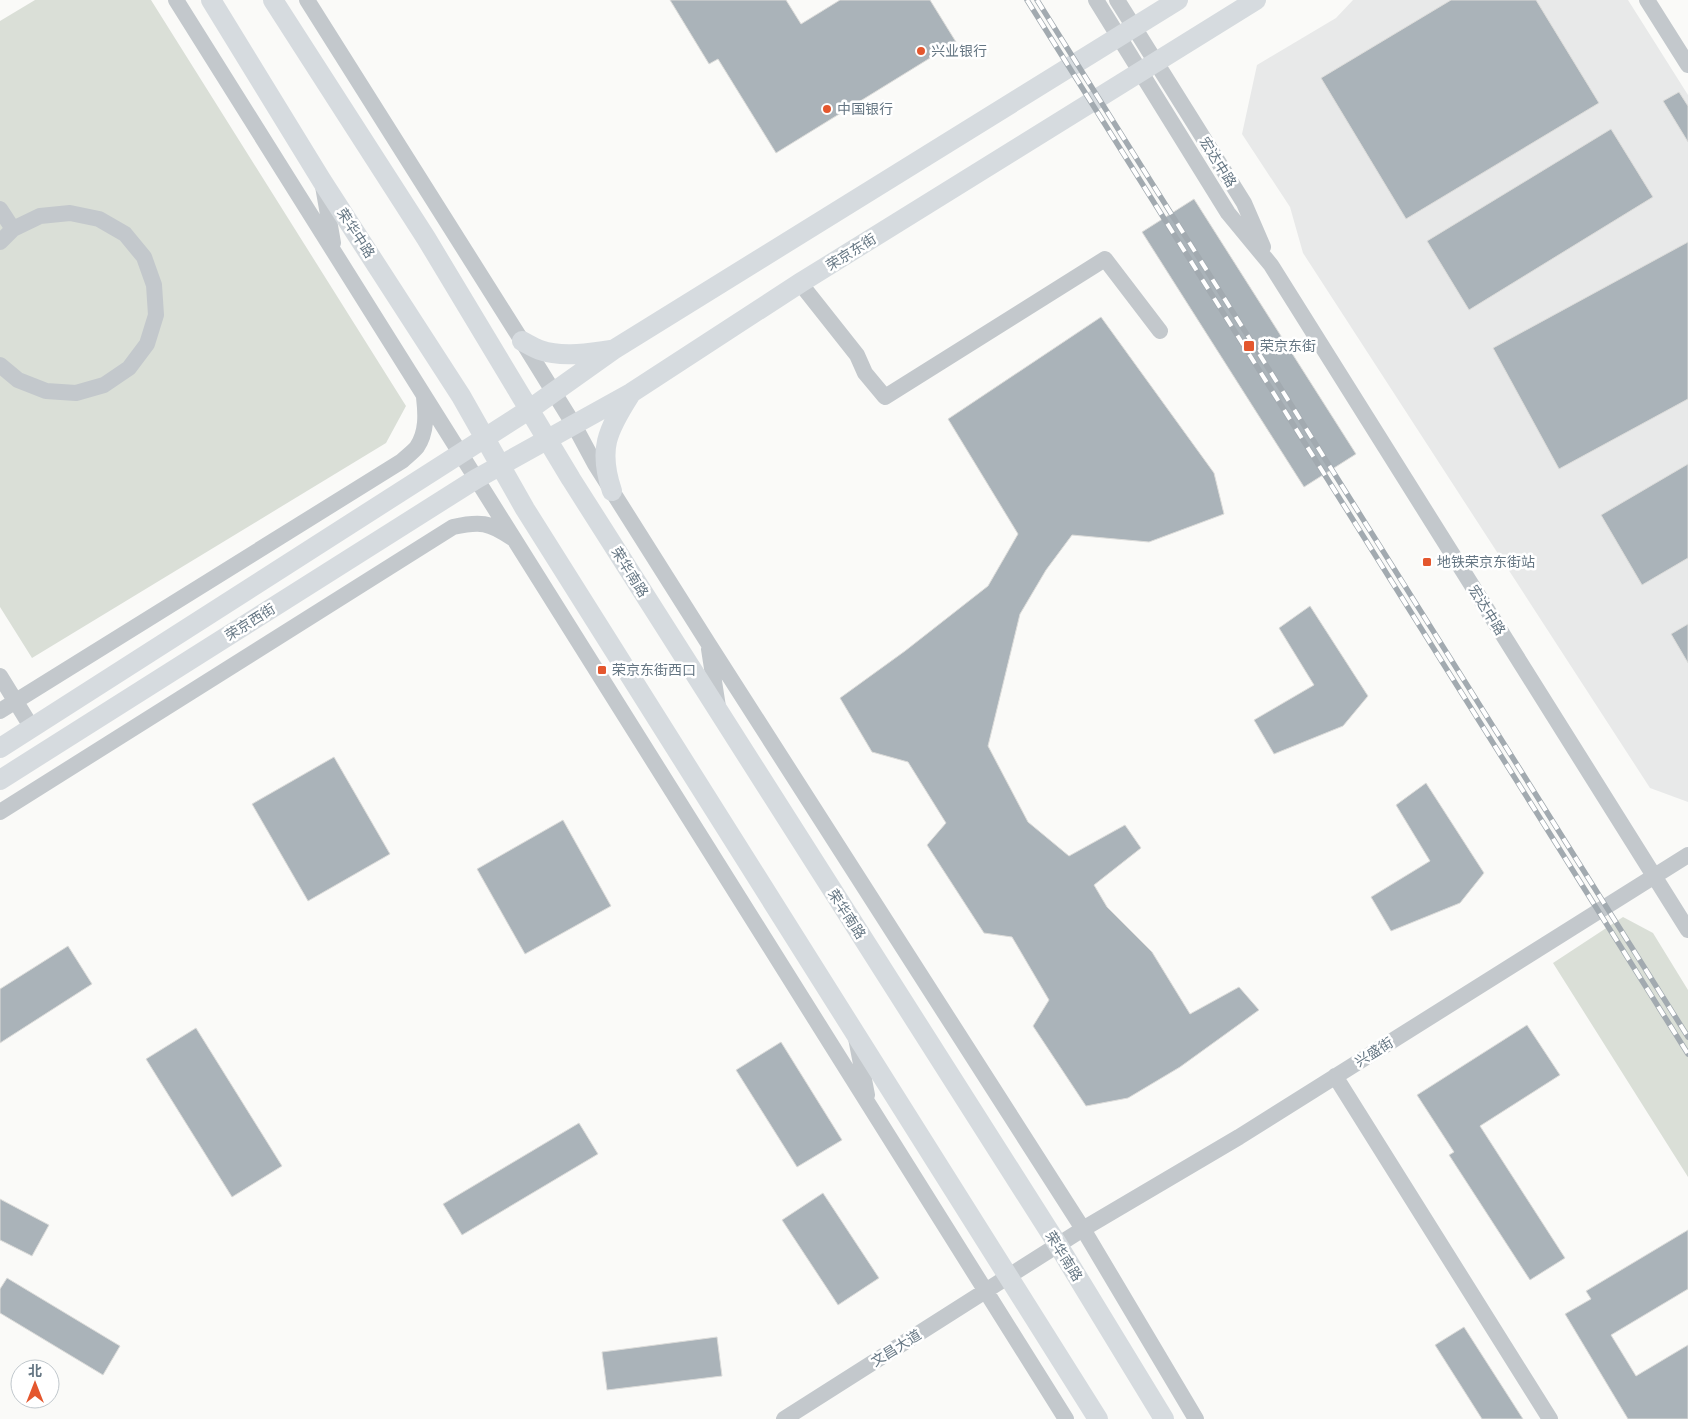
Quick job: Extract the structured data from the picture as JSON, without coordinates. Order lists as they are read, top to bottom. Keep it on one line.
{"streets":{"main road":["荣华中路","荣京东街","荣华南路","荣京西街"],"street":["宏达中路","兴盛街","文昌大道"]},"crossings":[["宏达中路","荣京东街"],["宏达中路","兴盛街"],["荣华中路","荣京东街"],["荣华中路","荣京西街"],["荣京东街","荣华南路"],["荣京东街","荣京西街"],["荣华南路","荣京西街"],["荣华南路","兴盛街"],["兴盛街","文昌大道"]],"places":{"other":["兴业银行","中国银行"],"transit":["荣京东街","地铁荣京东街站","荣京东街西口"]},"north":"top"}
